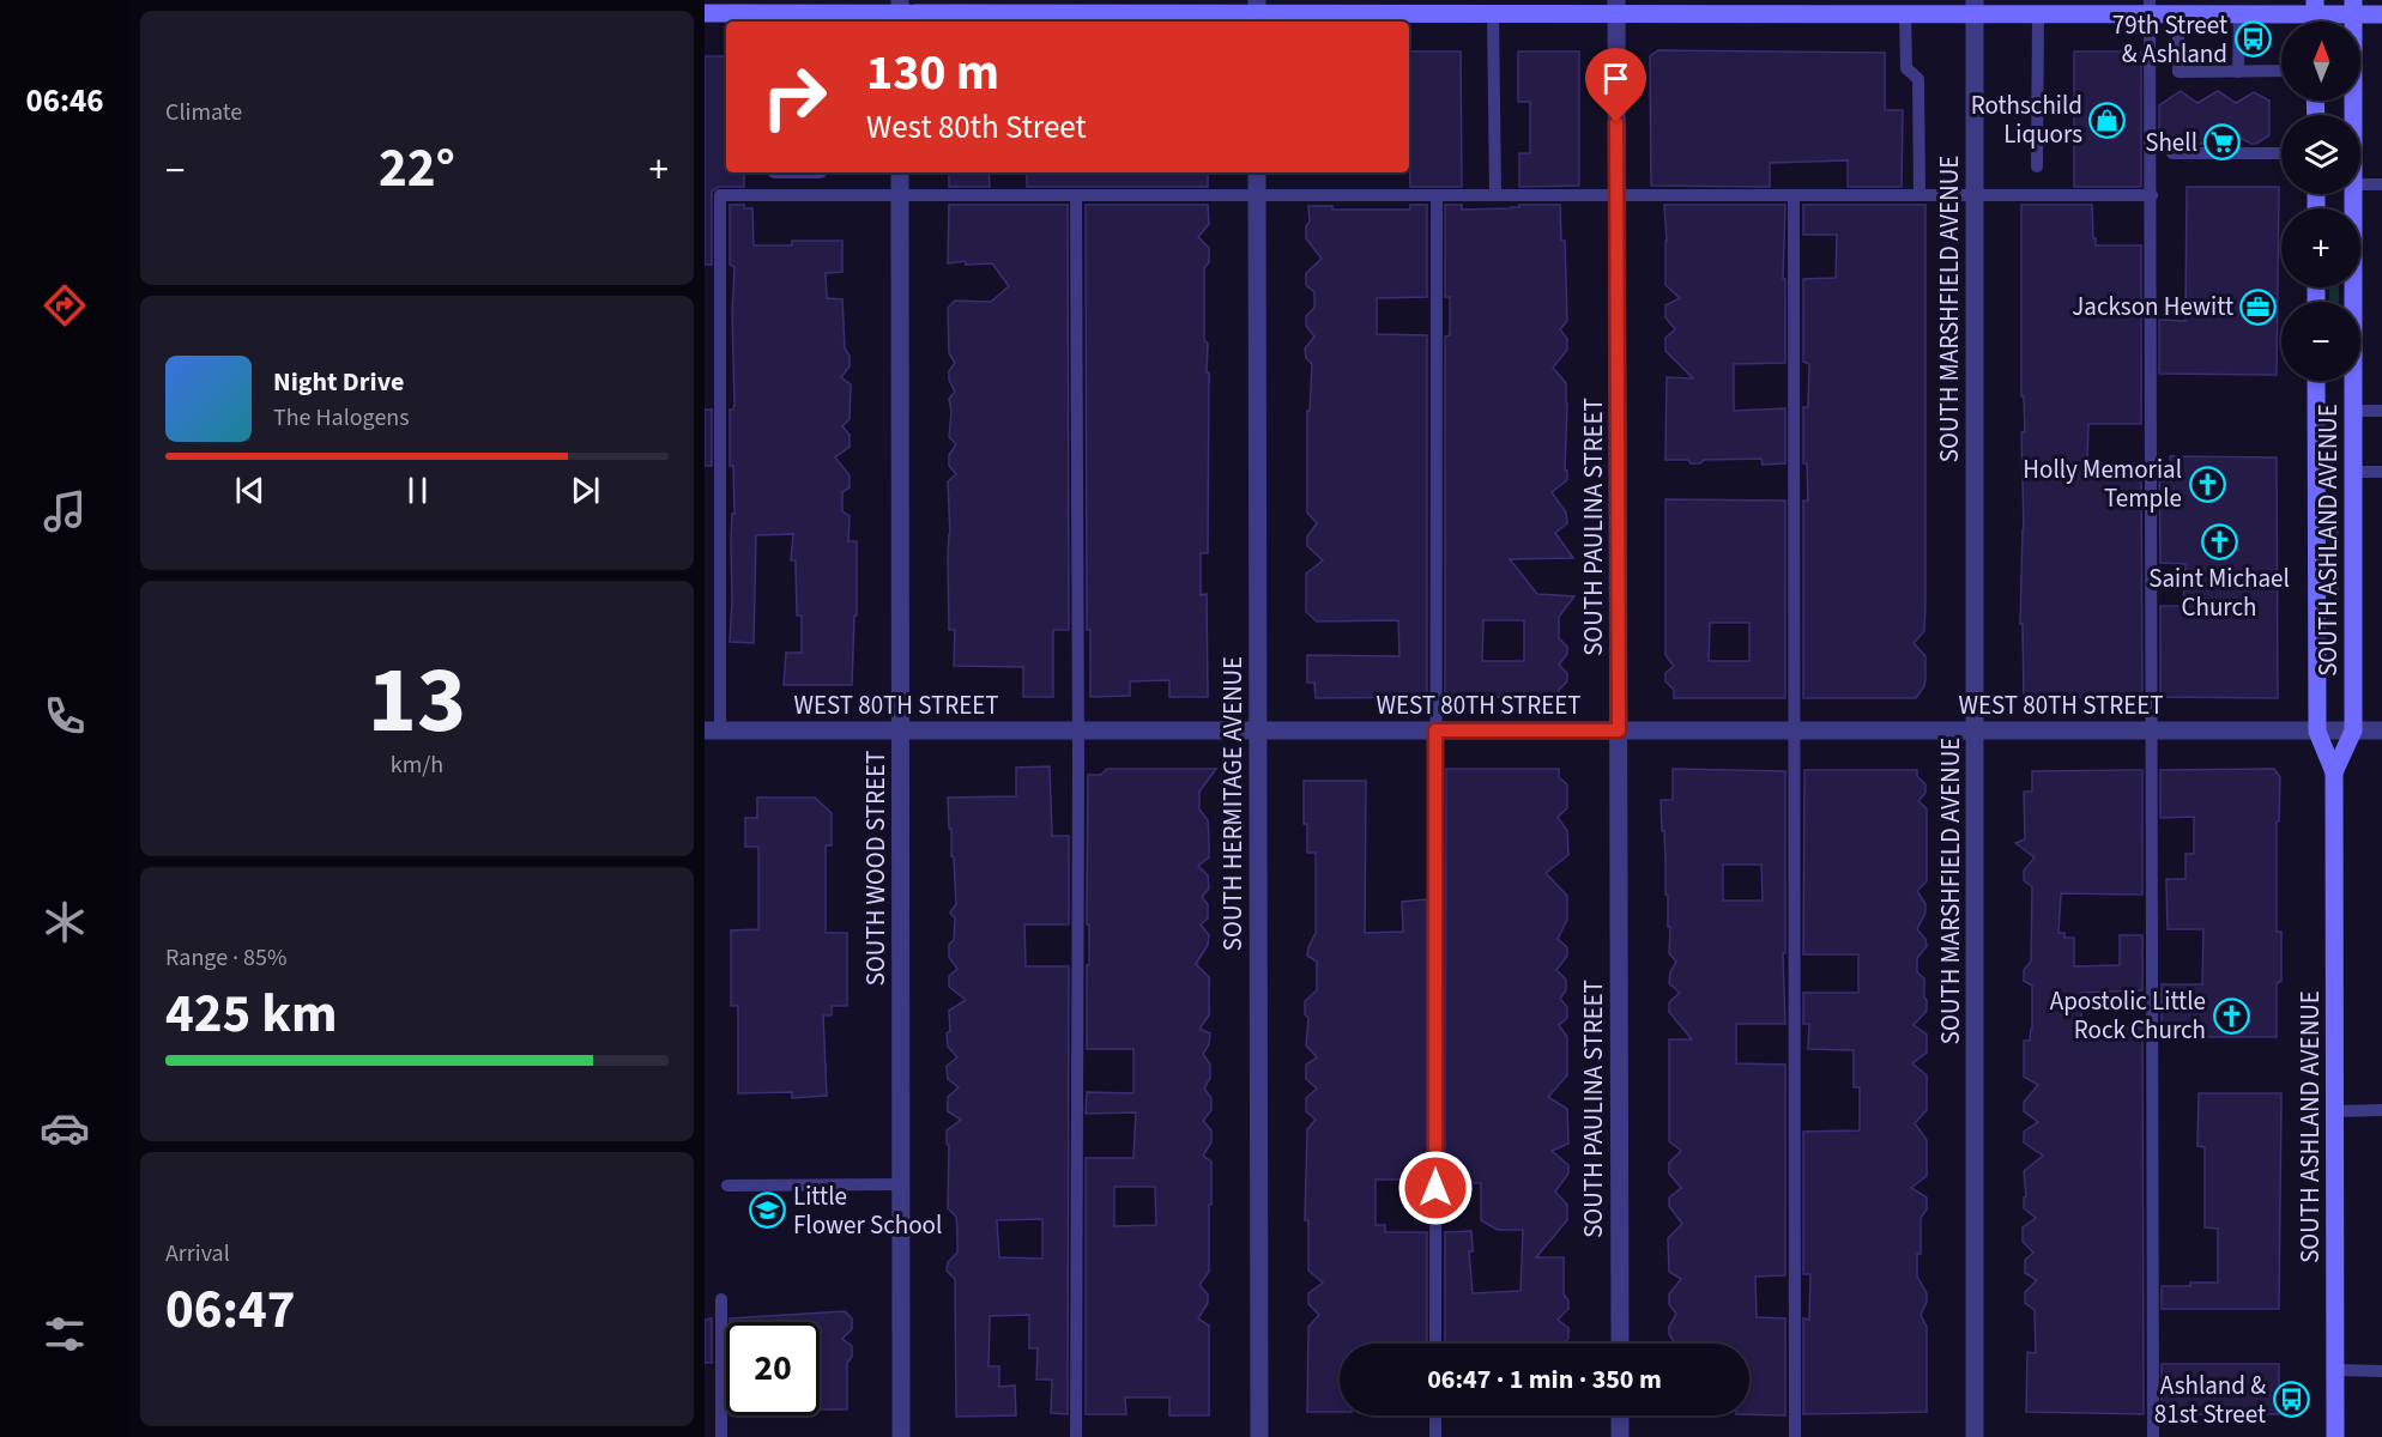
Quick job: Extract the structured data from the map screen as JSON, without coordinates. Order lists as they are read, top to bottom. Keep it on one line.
{"streets":{"main road":["SOUTH ASHLAND AVENUE"],"street":["SOUTH MARSHFIELD AVENUE","SOUTH PAULINA STREET","WEST 80TH STREET","SOUTH HERMITAGE AVENUE","SOUTH WOOD STREET"]},"crossings":[["SOUTH MARSHFIELD AVENUE","WEST 80TH STREET"],["SOUTH PAULINA STREET","WEST 80TH STREET"],["SOUTH ASHLAND AVENUE","WEST 80TH STREET"],["WEST 80TH STREET","SOUTH HERMITAGE AVENUE"],["WEST 80TH STREET","SOUTH WOOD STREET"]],"places":{"bus stop":["79th Street & Ashland","Ashland & 81st Street"],"shop":["Rothschild Liquors"],"supermarket":["Shell"],"office":["Jackson Hewitt"],"church":["Holly Memorial Temple","Saint Michael Church","Apostolic Little Rock Church"],"school or university":["Little Flower School"]},"north":"top","page":{"tabs":"06:46","tile":["Climate",["13","km/h"],["Range · 85%","425 km"],["Arrival","06:47"]],"map_buttons":["+","−"],"turn":["130 m","West 80th Street"],"heat":["−","22°","+"],"song":["Night Drive","The Halogens"],"limit":"20","trip":"06:47 · 1 min · 350 m"}}
